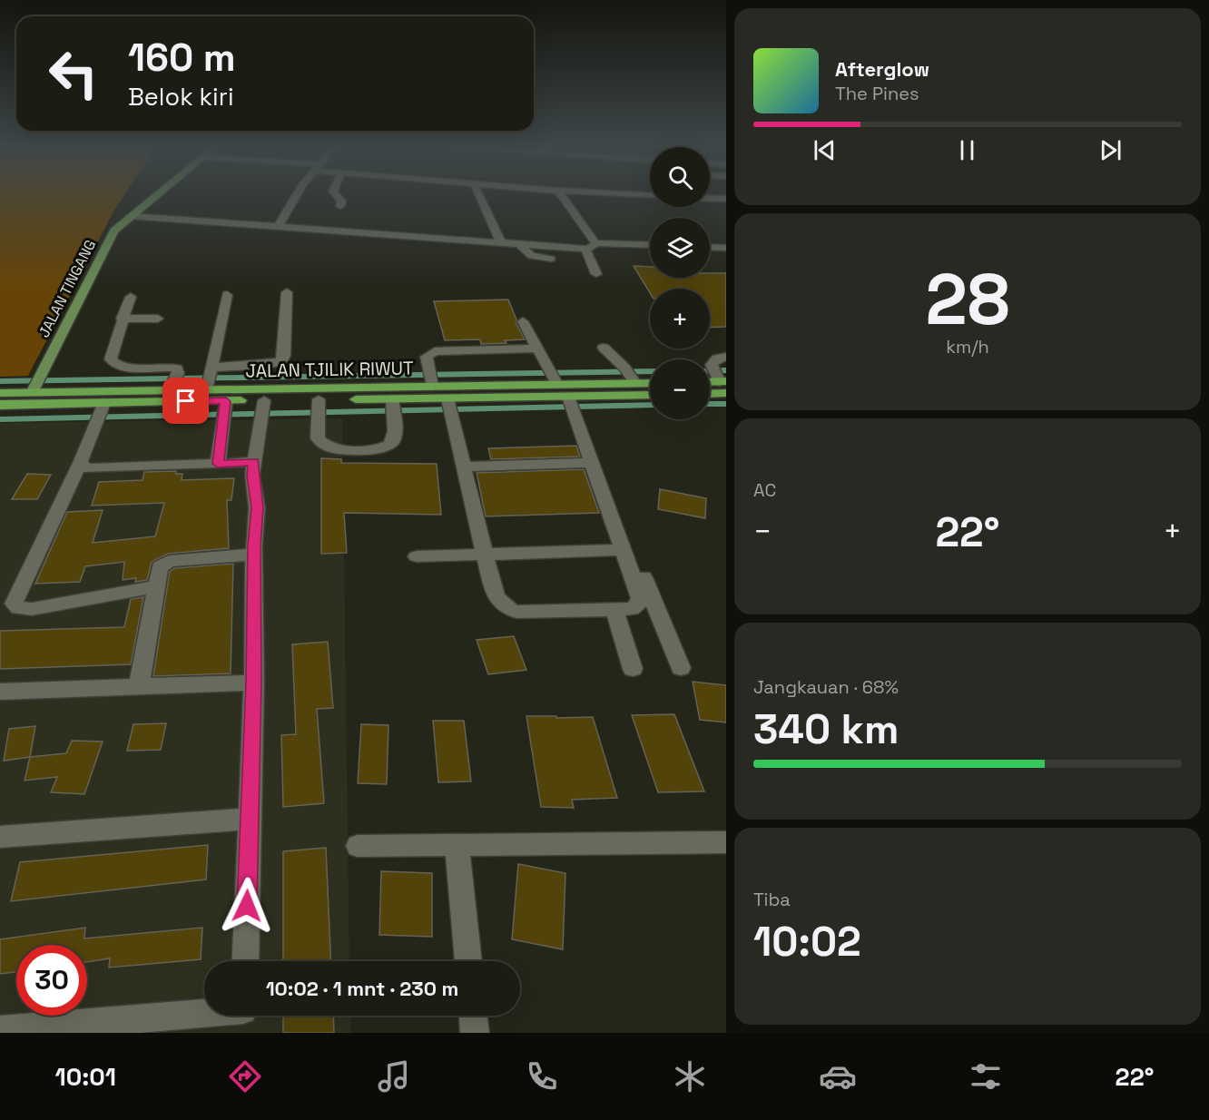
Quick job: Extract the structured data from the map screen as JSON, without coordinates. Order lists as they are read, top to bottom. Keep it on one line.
{"streets":{"highway":["JALAN TJILIK RIWUT"],"main road":["JALAN TINGANG"]},"crossings":[["JALAN TINGANG","JALAN TJILIK RIWUT"]],"page":{"turn":["160 m","Belok kiri"],"song":["Afterglow","The Pines"],"map_buttons":["+","−"],"tile":[["28","km/h"],"AC",["Jangkauan · 68%","340 km"],["Tiba","10:02"]],"heat":["−","22°","+"],"limit":"30","trip":"10:02 · 1 mnt · 230 m","tabs":["10:01","22°"]}}
